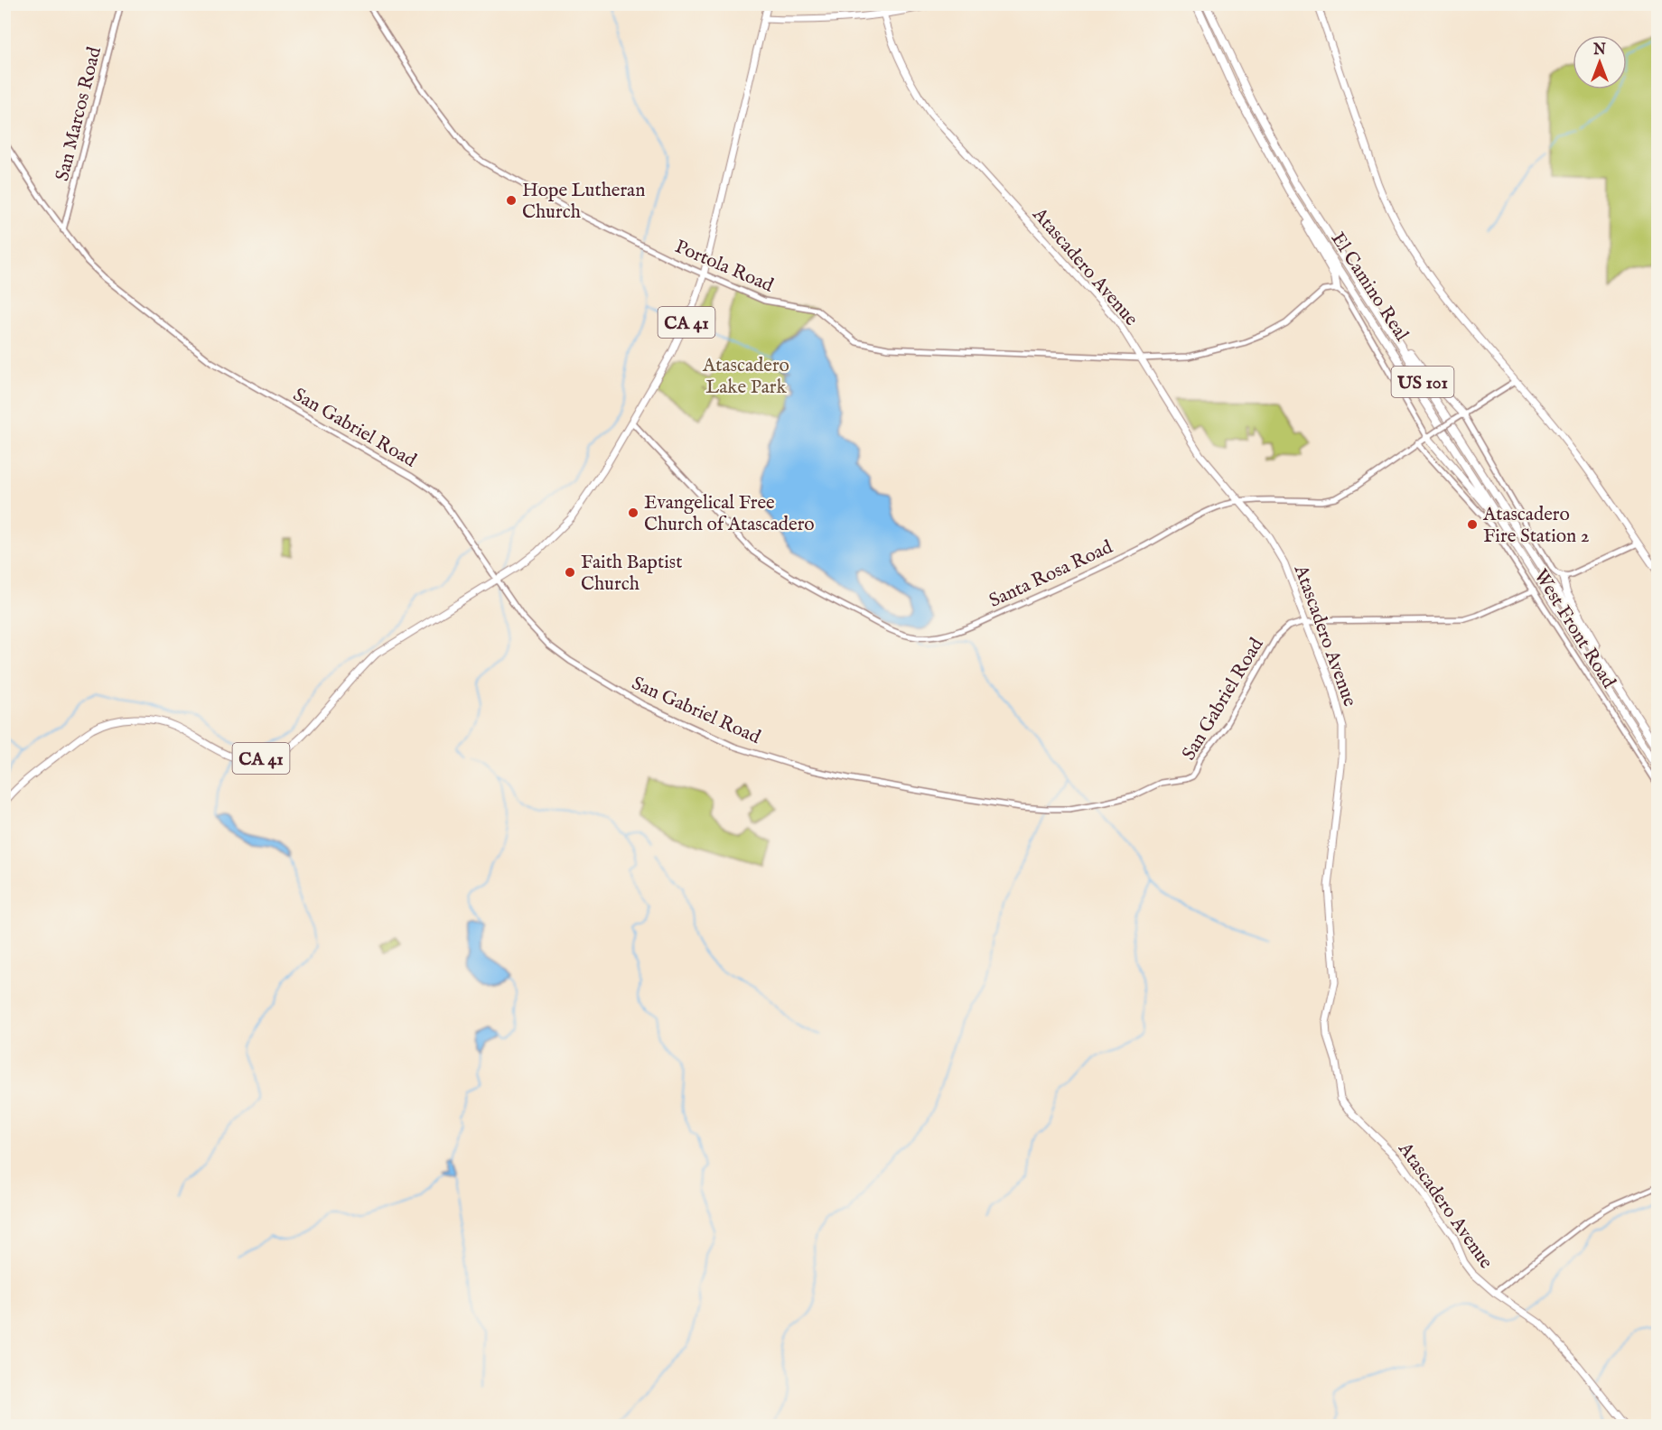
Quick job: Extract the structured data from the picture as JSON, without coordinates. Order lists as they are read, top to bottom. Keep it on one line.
{"streets":{"highway":["El Camino Real","US 101"],"main road":["Atascadero Avenue","CA 41"],"street":["San Marcos Road","Portola Road","San Gabriel Road","Santa Rosa Road","West Front Road"]},"crossings":[["San Marcos Road","San Gabriel Road"],["Portola Road","Atascadero Avenue"],["Portola Road","CA 41"],["Atascadero Avenue","San Gabriel Road"],["Atascadero Avenue","Santa Rosa Road"],["CA 41","San Gabriel Road"],["CA 41","Santa Rosa Road"],["San Gabriel Road","West Front Road"],["Santa Rosa Road","West Front Road"]],"parks":["Atascadero Lake Park"],"places":["Hope Lutheran Church","Evangelical Free Church of Atascadero","Atascadero Fire Station 2","Faith Baptist Church"],"north":"top"}
